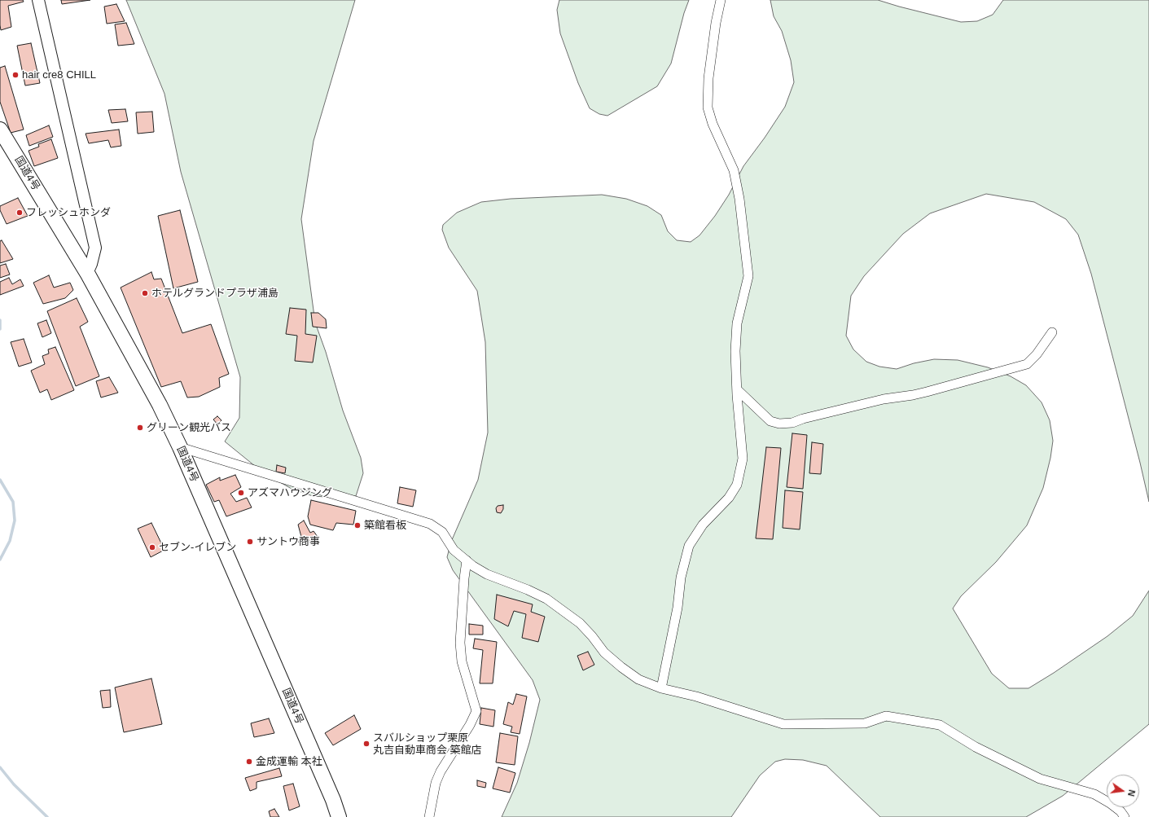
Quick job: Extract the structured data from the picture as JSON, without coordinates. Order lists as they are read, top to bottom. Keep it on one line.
{"streets":{"highway":["国道4号"]},"places":["hair cre8 CHILL","フレッシュホンダ","ホテルグランドプラザ浦島","グリーン観光バス","アズマハウジング","築館看板","サントウ商事","セブン-イレブン","スバルショップ栗原 丸吉自動車商会 築館店","金成運輸 本社"],"north":"right"}
